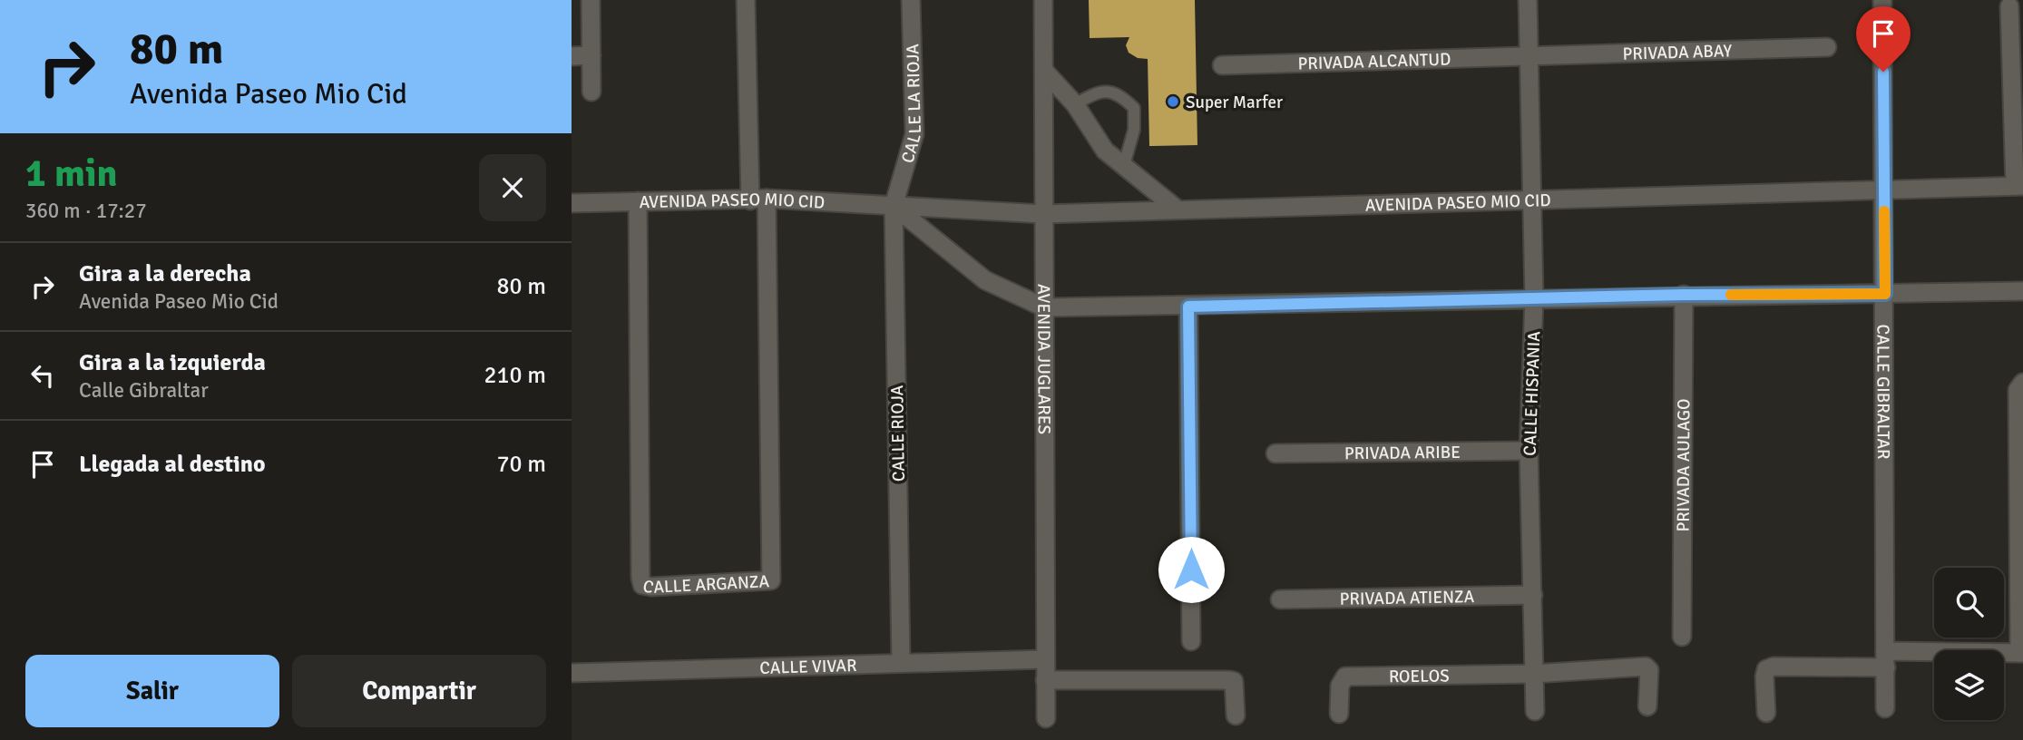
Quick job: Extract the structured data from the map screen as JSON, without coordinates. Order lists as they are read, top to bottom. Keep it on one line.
{"streets":{"street":["PRIVADA ABAY","PRIVADA ALCANTUD","CALLE LA RIOJA","AVENIDA PASEO MIO CID","AVENIDA JUGLARES","CALLE GIBRALTAR","CALLE HISPANIA","CALLE RIOJA","PRIVADA ARIBE","PRIVADA AULAGO","CALLE ARGANZA","PRIVADA ATIENZA","CALLE VIVAR","ROELOS"]},"crossings":[["PRIVADA ABAY","PRIVADA ALCANTUD"],["PRIVADA ABAY","CALLE HISPANIA"],["PRIVADA ALCANTUD","CALLE HISPANIA"],["CALLE LA RIOJA","AVENIDA PASEO MIO CID"],["CALLE LA RIOJA","CALLE RIOJA"],["AVENIDA PASEO MIO CID","AVENIDA JUGLARES"],["AVENIDA PASEO MIO CID","CALLE GIBRALTAR"],["AVENIDA PASEO MIO CID","CALLE HISPANIA"],["AVENIDA PASEO MIO CID","CALLE RIOJA"],["AVENIDA PASEO MIO CID","CALLE ARGANZA"],["AVENIDA JUGLARES","CALLE VIVAR"],["CALLE HISPANIA","PRIVADA ARIBE"],["CALLE HISPANIA","PRIVADA ATIENZA"],["CALLE HISPANIA","ROELOS"],["CALLE RIOJA","CALLE VIVAR"]],"places":["Super Marfer"],"page":{"turn":["80 m","Avenida Paseo Mio Cid"],"heading":["1 min","360 m · 17:27"],"list":[{"name":"Gira a la derecha","note":"Avenida Paseo Mio Cid","value":"80 m"},{"name":"Gira a la izquierda","note":"Calle Gibraltar","value":"210 m"},{"name":"Llegada al destino","value":"70 m"}],"buttons":["Salir","Compartir"]}}
